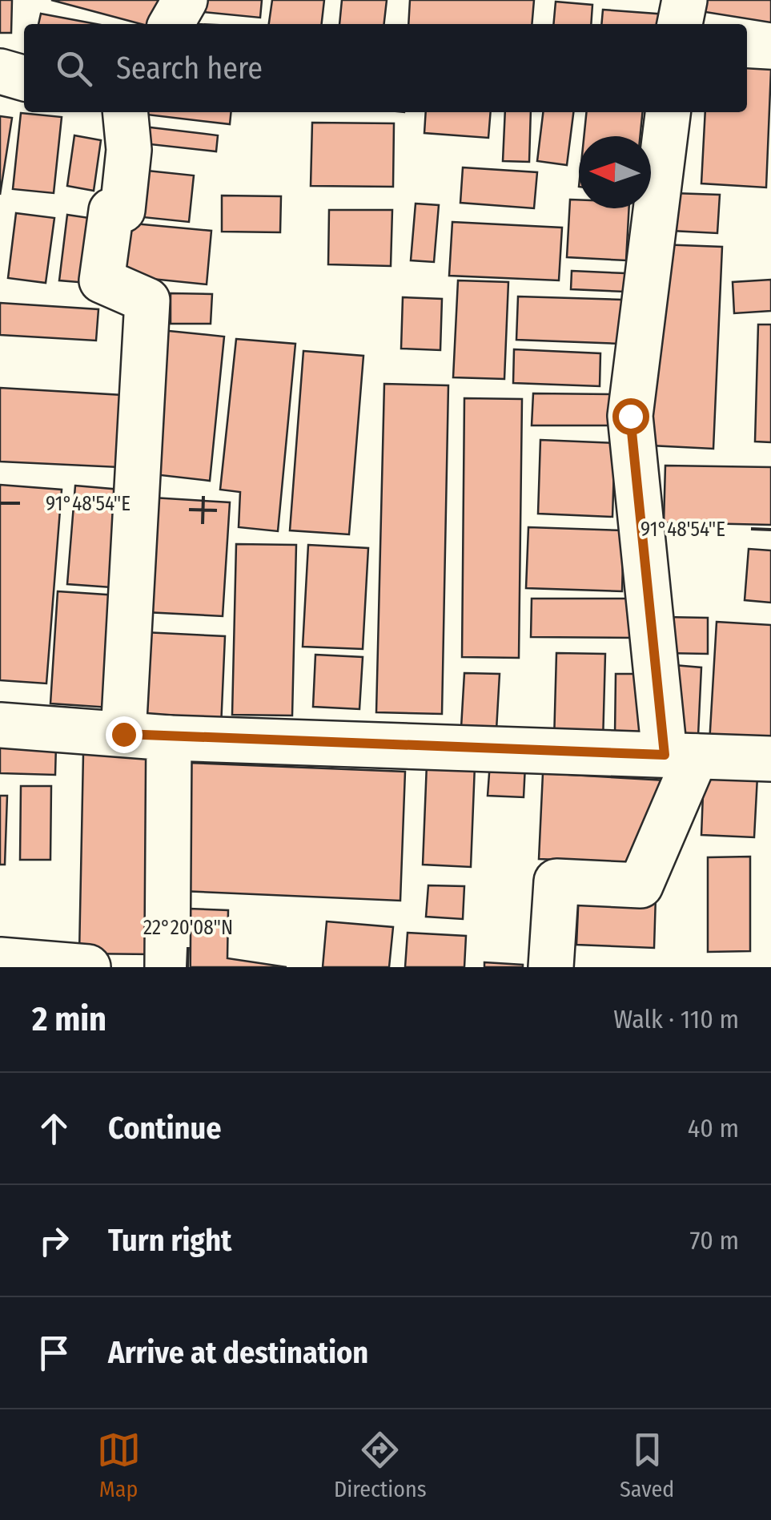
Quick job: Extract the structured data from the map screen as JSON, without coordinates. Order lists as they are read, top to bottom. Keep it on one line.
{"north":"left","page":{"search":"Search here","heading":["2 min","Walk · 110 m"],"list":[["Continue","40 m"],["Turn right","70 m"],"Arrive at destination"],"nav":["Map","Directions","Saved"]},"coordinates":["91°48'54\"E","22°20'08\"N"]}
